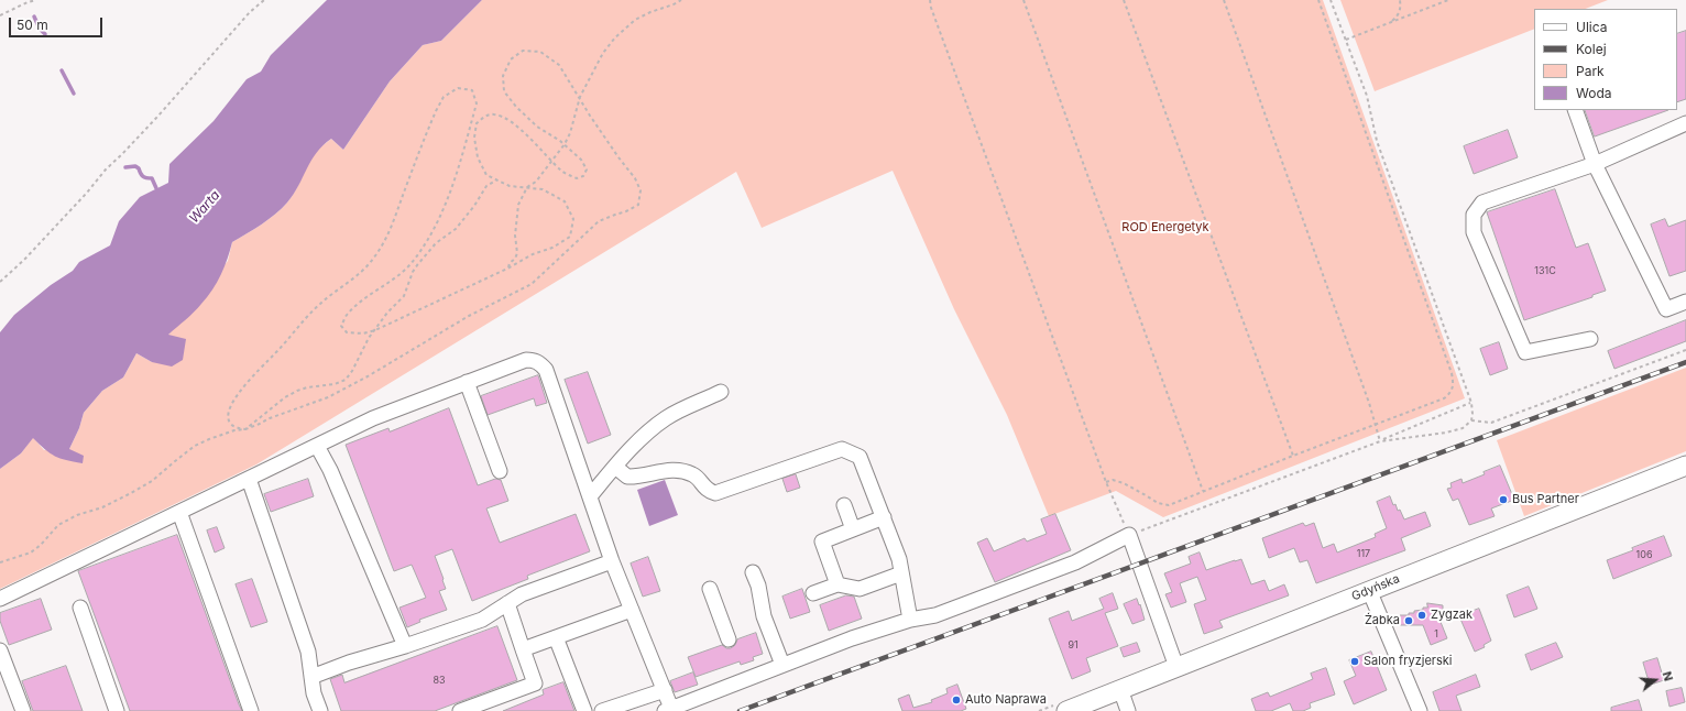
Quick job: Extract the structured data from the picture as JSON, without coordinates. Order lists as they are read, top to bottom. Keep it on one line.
{"streets":{"main road":["Gdyńska"]},"water":["Warta"],"parks":["ROD Energetyk"],"places":["Bus Partner","Zygzak","Żabka","Salon fryzjerski","Auto Naprawa"],"house_numbers":["131C","117","106","1","91","83"],"legend":["Ulica","Kolej","Park","Woda"],"scale_bar":"50 m","north":"right"}
